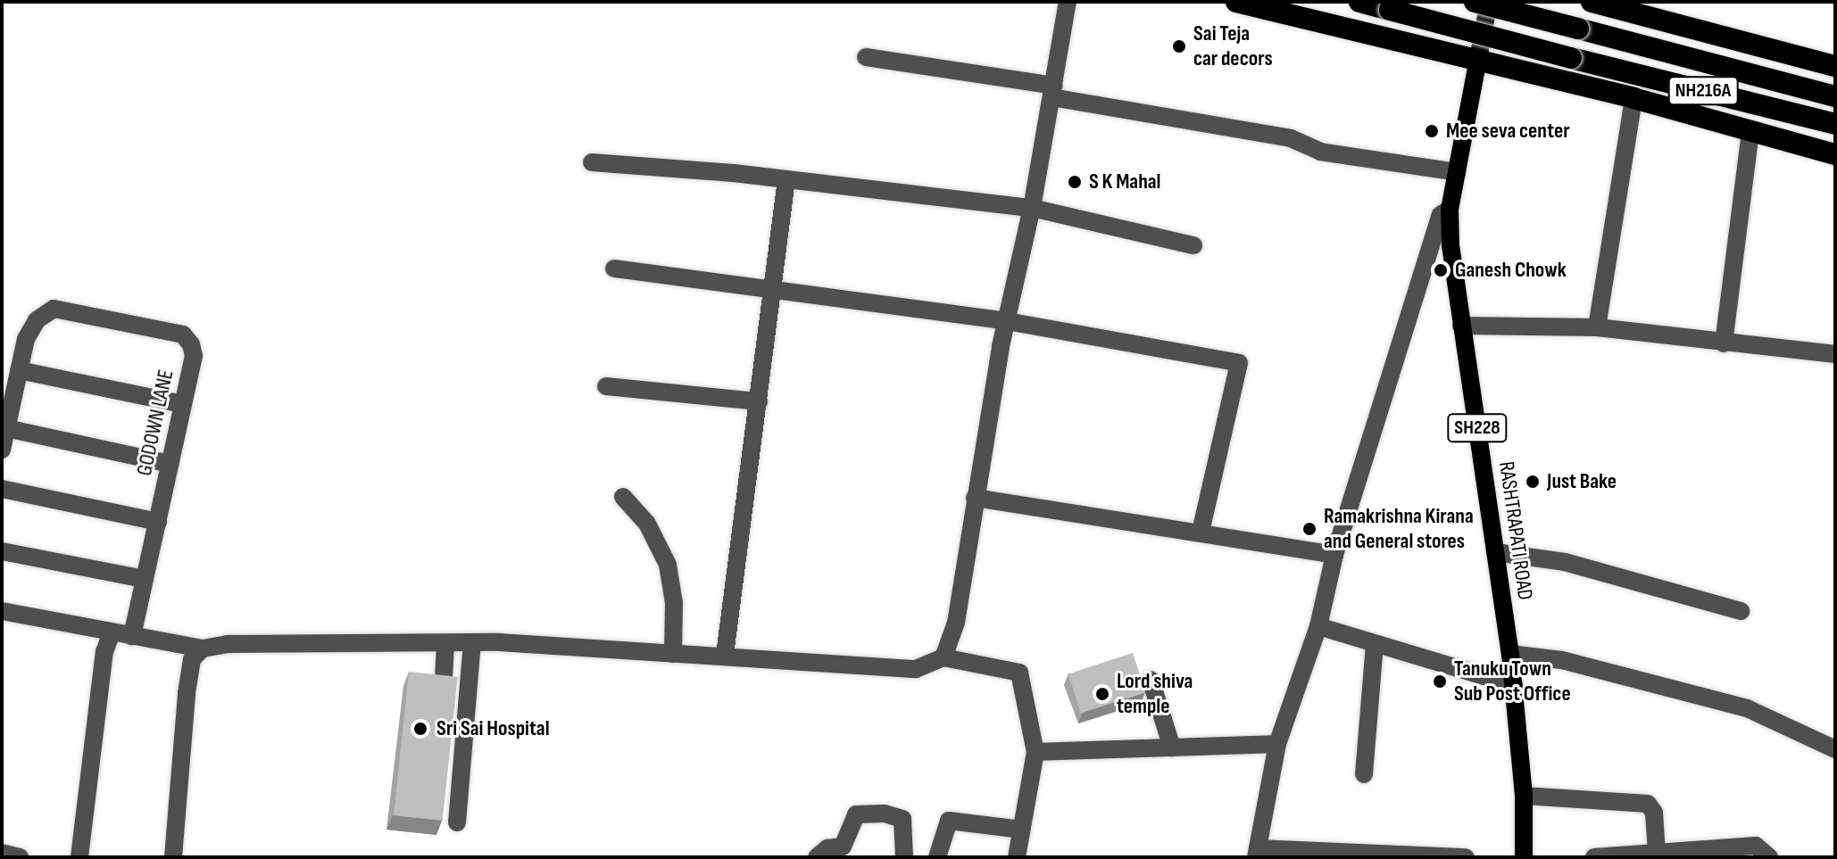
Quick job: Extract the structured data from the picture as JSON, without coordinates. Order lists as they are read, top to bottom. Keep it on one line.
{"streets":{"highway":["NH216A"],"main road":["SH228","RASHTRAPATI ROAD"],"street":["GODOWN LANE"]},"places":["Sai Teja car decors","Mee seva center","S K Mahal","Ganesh Chowk","Just Bake","Ramakrishna Kirana and General stores","Tanuku Town Sub Post Office","Lord shiva temple","Sri Sai Hospital"]}
